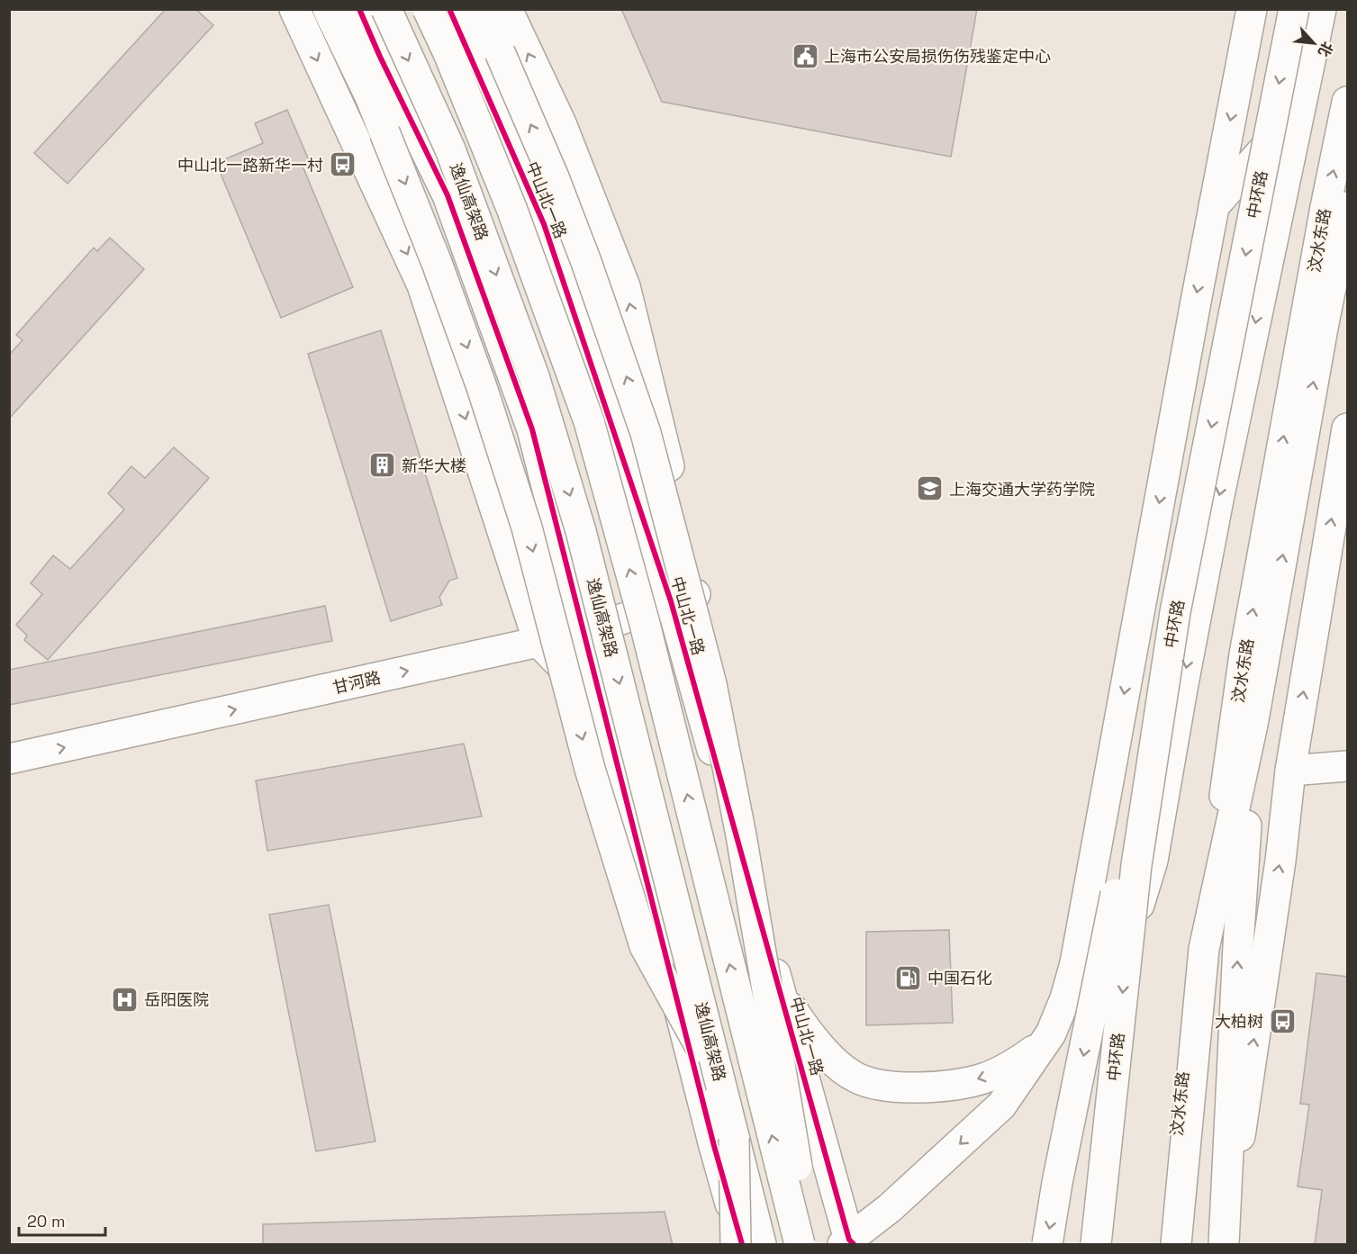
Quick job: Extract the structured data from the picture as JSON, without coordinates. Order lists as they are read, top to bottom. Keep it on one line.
{"streets":{"main road":["中环路","中山北一路","逸仙高架路","汶水东路","甘河路"]},"crossings":[["中山北一路","甘河路"]],"one_way":["甘河路"],"places":{"public building":["上海市公安局损伤伤残鉴定中心"],"bus stop":["中山北一路新华一村","大柏树"],"building":["新华大楼"],"school or university":["上海交通大学药学院"],"fuel station":["中国石化"],"hospital":["岳阳医院"]},"scale_bar":"20 m","north":"bottom right"}
